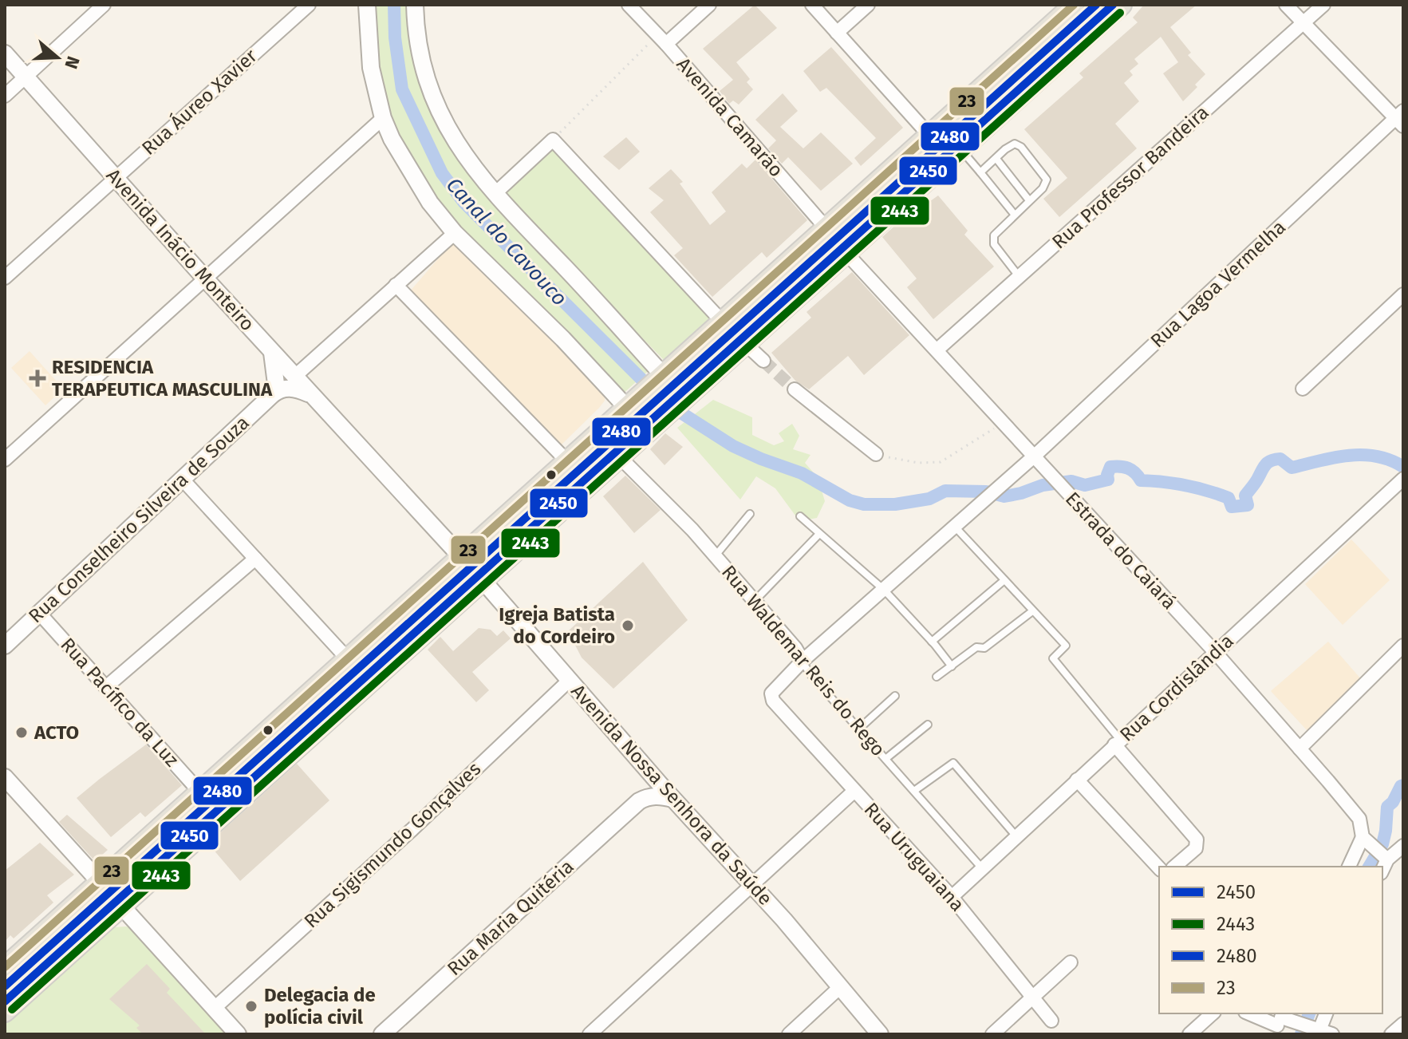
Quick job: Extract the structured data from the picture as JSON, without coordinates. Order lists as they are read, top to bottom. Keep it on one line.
{"streets":{"street":["Rua Áureo Xavier","Avenida Camarão","Rua Professor Bandeira","Avenida Inácio Monteiro","Rua Lagoa Vermelha","Rua Conselheiro Silveira de Souza","Estrada do Caiará","Rua Waldemar Reis do Rego","Rua Cordislândia","Rua Pacífico da Luz","Avenida Nossa Senhora da Saúde","Rua Sigismundo Gonçalves","Rua Uruguaiana","Rua Maria Quitéria"]},"crossings":[["Rua Áureo Xavier","Avenida Inácio Monteiro"],["Rua Professor Bandeira","Estrada do Caiará"],["Avenida Inácio Monteiro","Avenida Nossa Senhora da Saúde"],["Rua Lagoa Vermelha","Estrada do Caiará"],["Rua Conselheiro Silveira de Souza","Rua Pacífico da Luz"],["Estrada do Caiará","Rua Cordislândia"],["Rua Waldemar Reis do Rego","Rua Cordislândia"],["Rua Waldemar Reis do Rego","Rua Uruguaiana"],["Rua Cordislândia","Rua Uruguaiana"],["Avenida Nossa Senhora da Saúde","Rua Sigismundo Gonçalves"]],"water":["Canal do Cavouco"],"places":{"health":["RESIDENCIA TERAPEUTICA MASCULINA"],"other":["Igreja Batista do Cordeiro","ACTO","Delegacia de polícia civil"]},"lines":["transit line 2450","transit line 2480","transit line 23","transit line 2443"],"legend":["2450","2443","2480","23"],"north":"right"}
